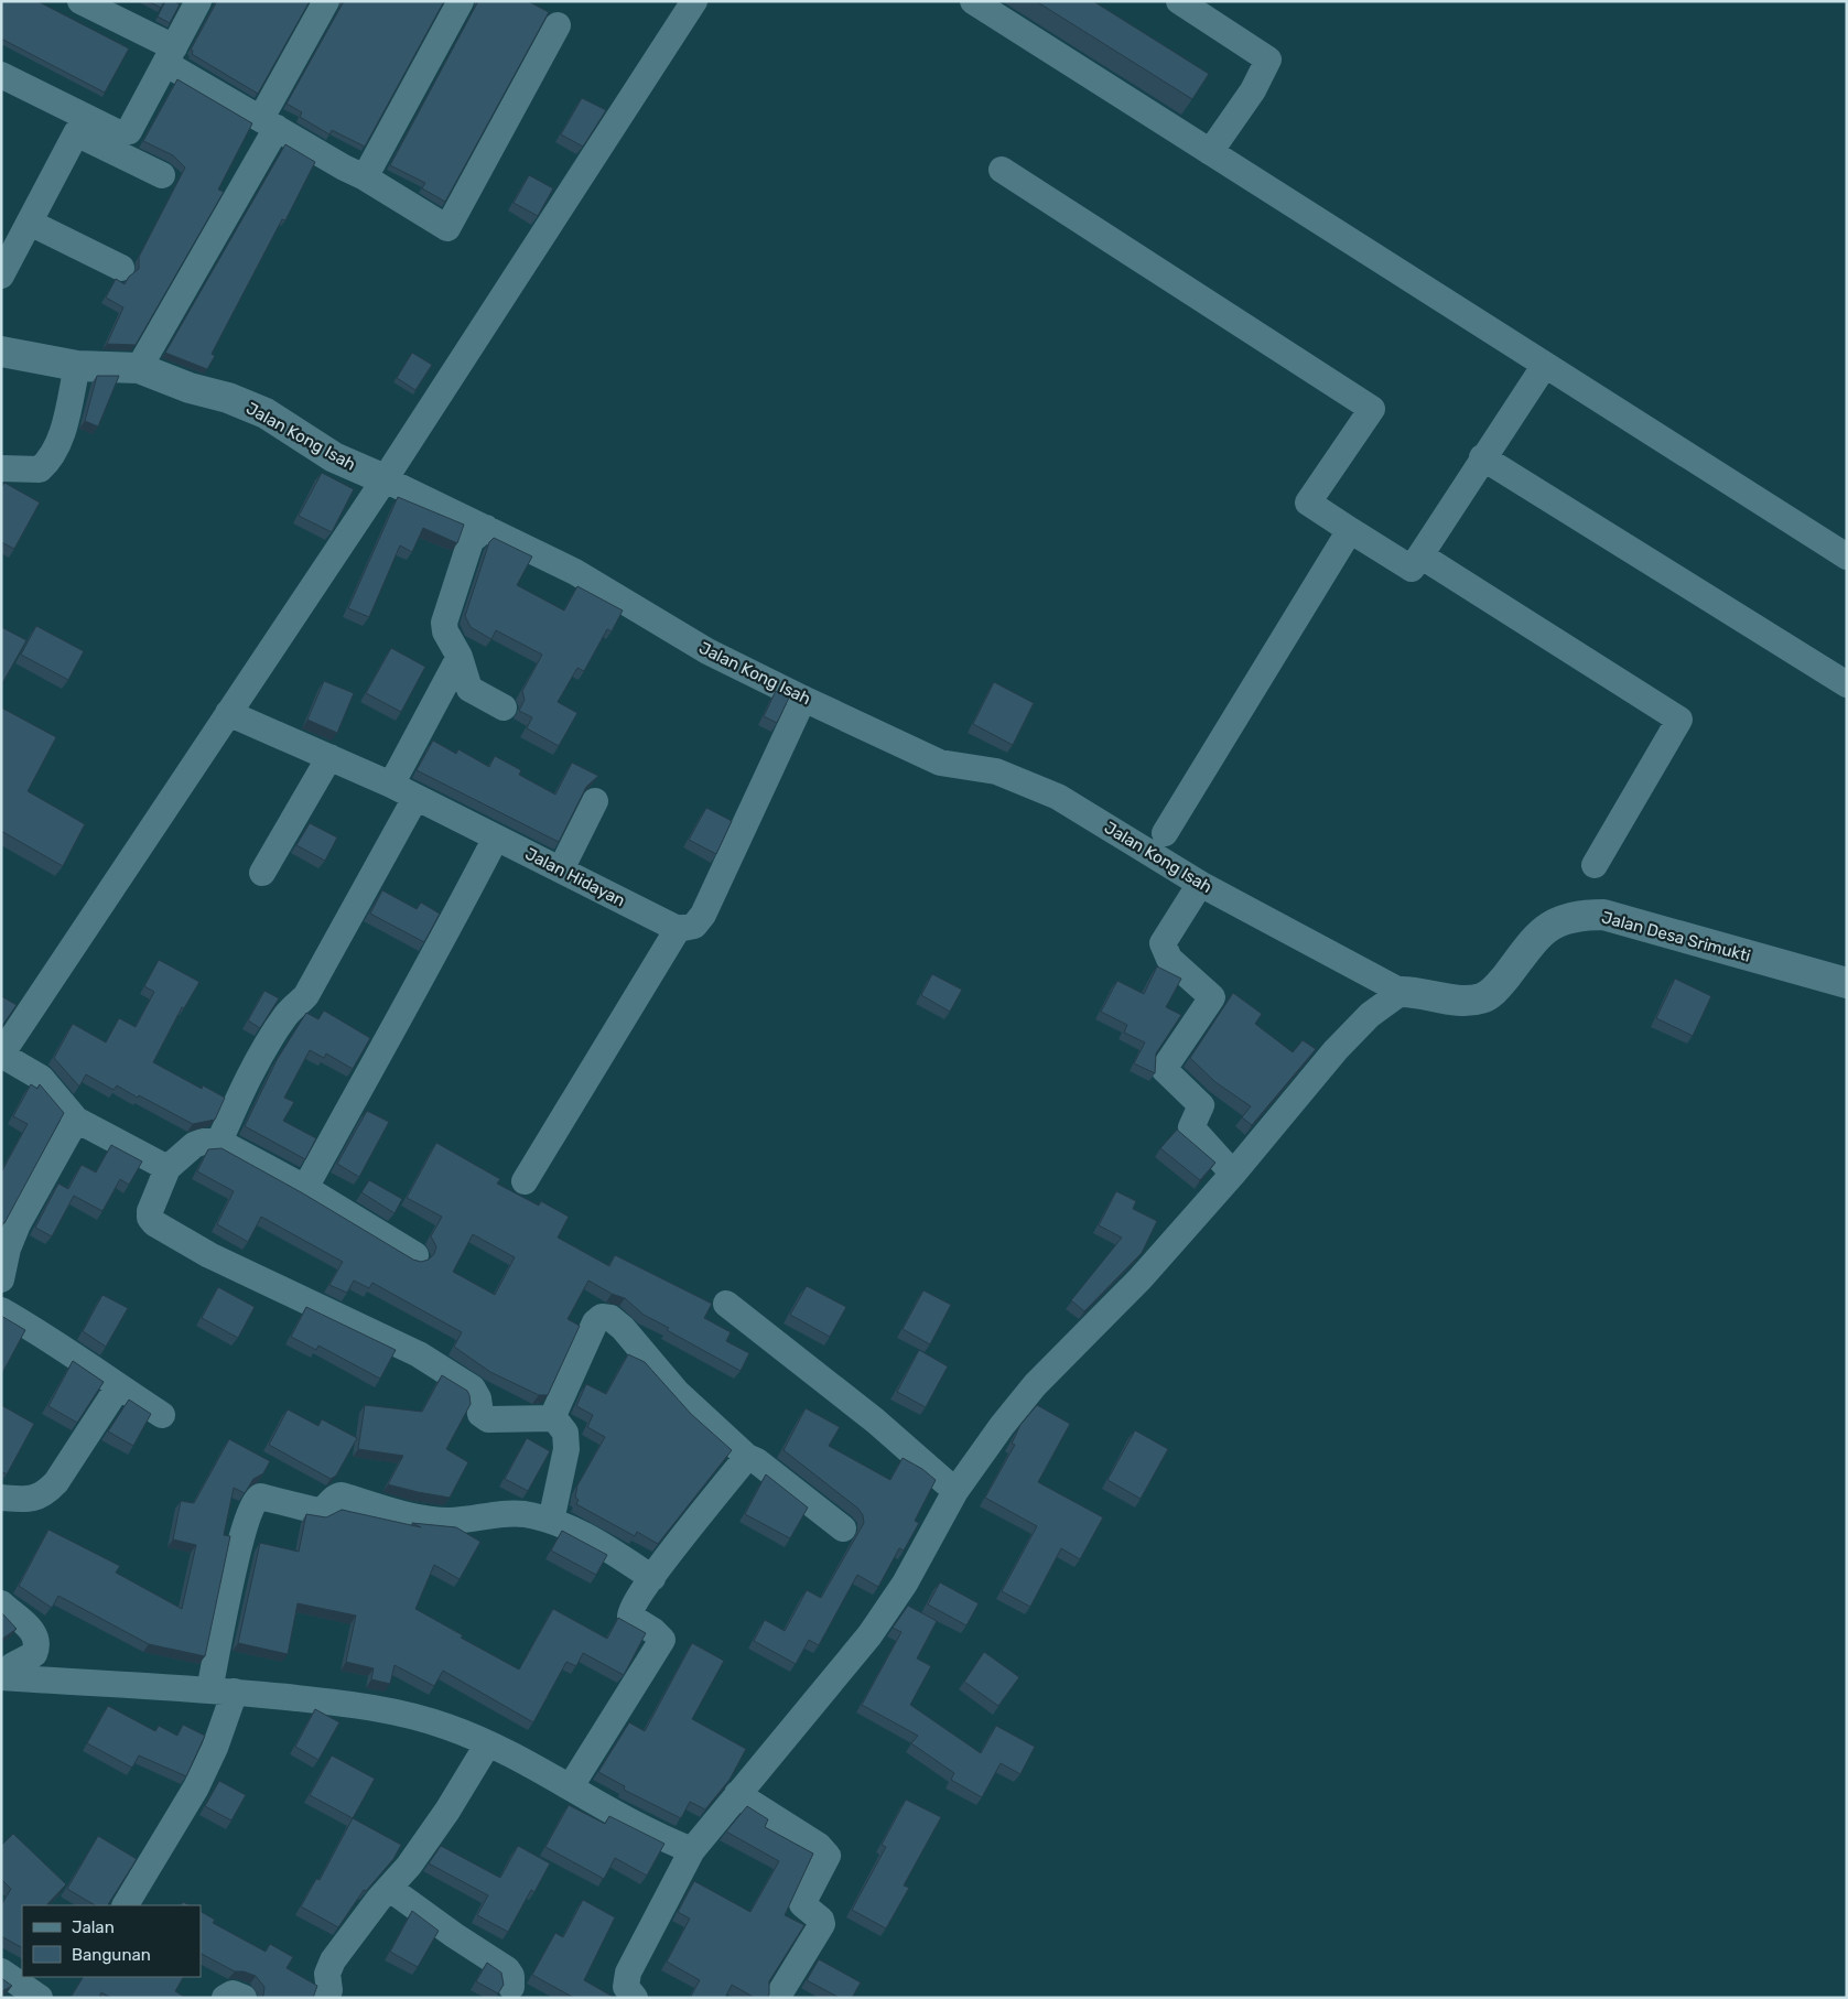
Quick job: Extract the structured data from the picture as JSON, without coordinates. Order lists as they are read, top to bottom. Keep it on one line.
{"streets":{"street":["Jalan Kong Isah","Jalan Hidayan","Jalan Desa Srimukti"]},"crossings":[["Jalan Kong Isah","Jalan Desa Srimukti"]],"legend":["Jalan","Bangunan"]}
